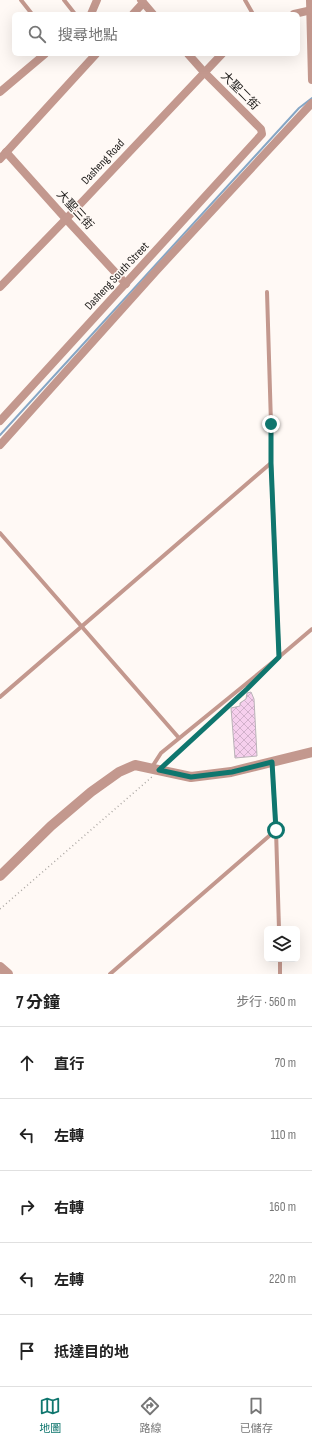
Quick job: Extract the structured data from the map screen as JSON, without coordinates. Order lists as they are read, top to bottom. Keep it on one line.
{"streets":{"street":["大聖二街","Dasheng Road","大聖三街","Dasheng South Street"]},"crossings":[["大聖二街","Dasheng Road"],["大聖二街","Dasheng South Street"],["Dasheng Road","大聖三街"],["大聖三街","Dasheng South Street"]],"page":{"search":"搜尋地點","heading":["7 分鐘","步行 · 560 m"],"list":[["直行","70 m"],["左轉","110 m"],["右轉","160 m"],["左轉","220 m"],"抵達目的地"],"nav":["地圖","路線","已儲存"]}}
